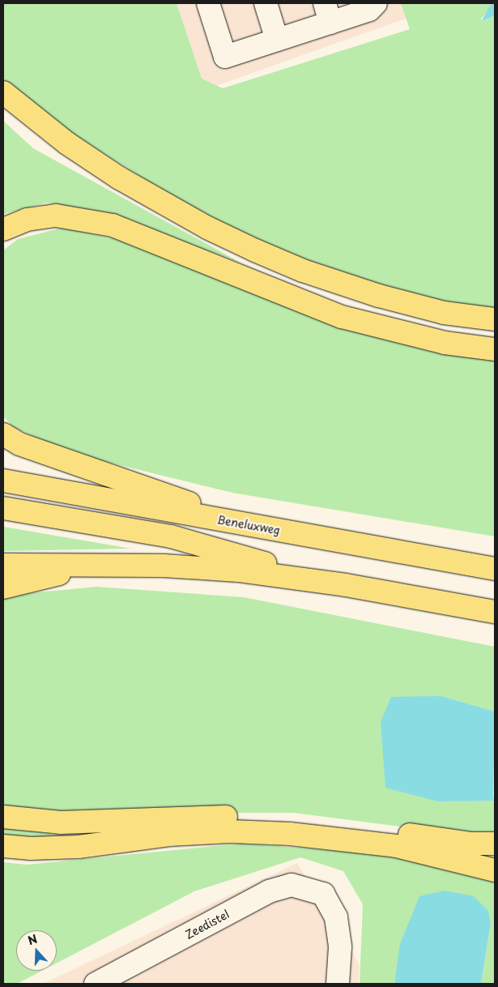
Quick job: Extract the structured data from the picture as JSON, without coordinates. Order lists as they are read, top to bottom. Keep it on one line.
{"streets":{"highway":["Beneluxweg"],"street":["Zeedistel"]},"north":"top"}
